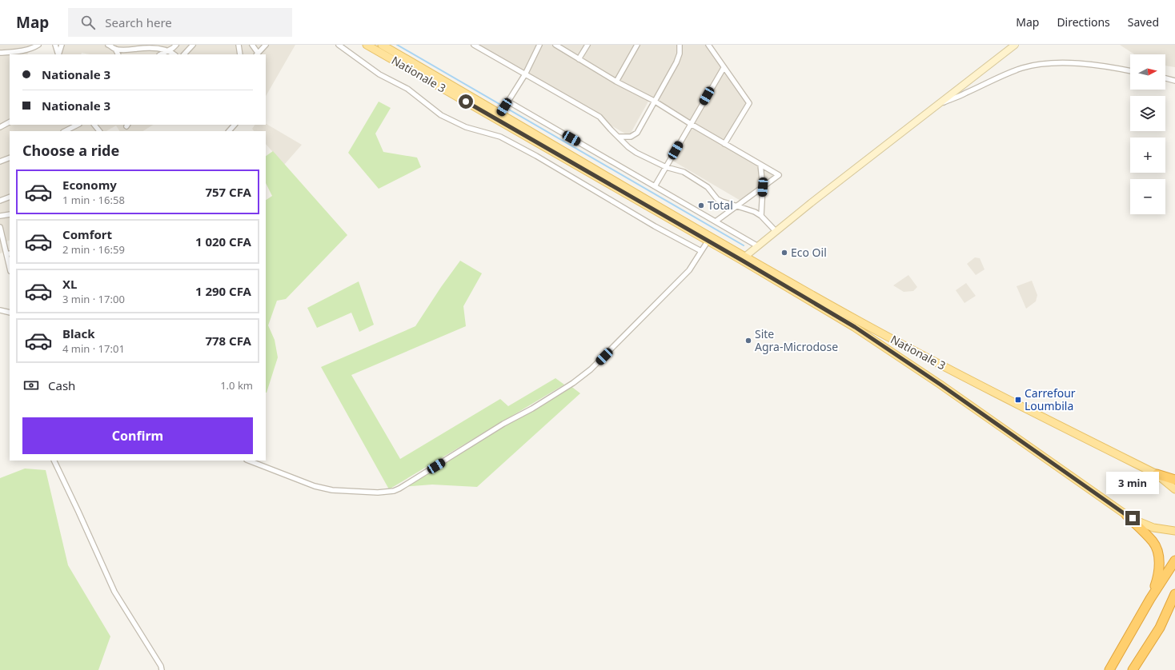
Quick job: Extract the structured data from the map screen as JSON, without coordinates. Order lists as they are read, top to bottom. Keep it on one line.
{"streets":{"main road":["Nationale 3"]},"places":{"other":["Total","Eco Oil","Site Agra-Microdose"],"transit":["Carrefour Loumbila"]},"north":"right","page":{"header":"Map","search":"Search here","nav":["Map","Directions","Saved"],"map_buttons":["+","−"],"banner":["Nationale 3","Nationale 3"],"heading":"Choose a ride","list":[{"name":"Economy","note":"1 min · 16:58","value":"757 CFA"},{"name":"Comfort","note":"2 min · 16:59","value":"1 020 CFA"},{"name":"XL","note":"3 min · 17:00","value":"1 290 CFA"},{"name":"Black","note":"4 min · 17:01","value":"778 CFA"}],"pay":["Cash","1.0 km"],"buttons":"Confirm","bubble":"3 min"}}
